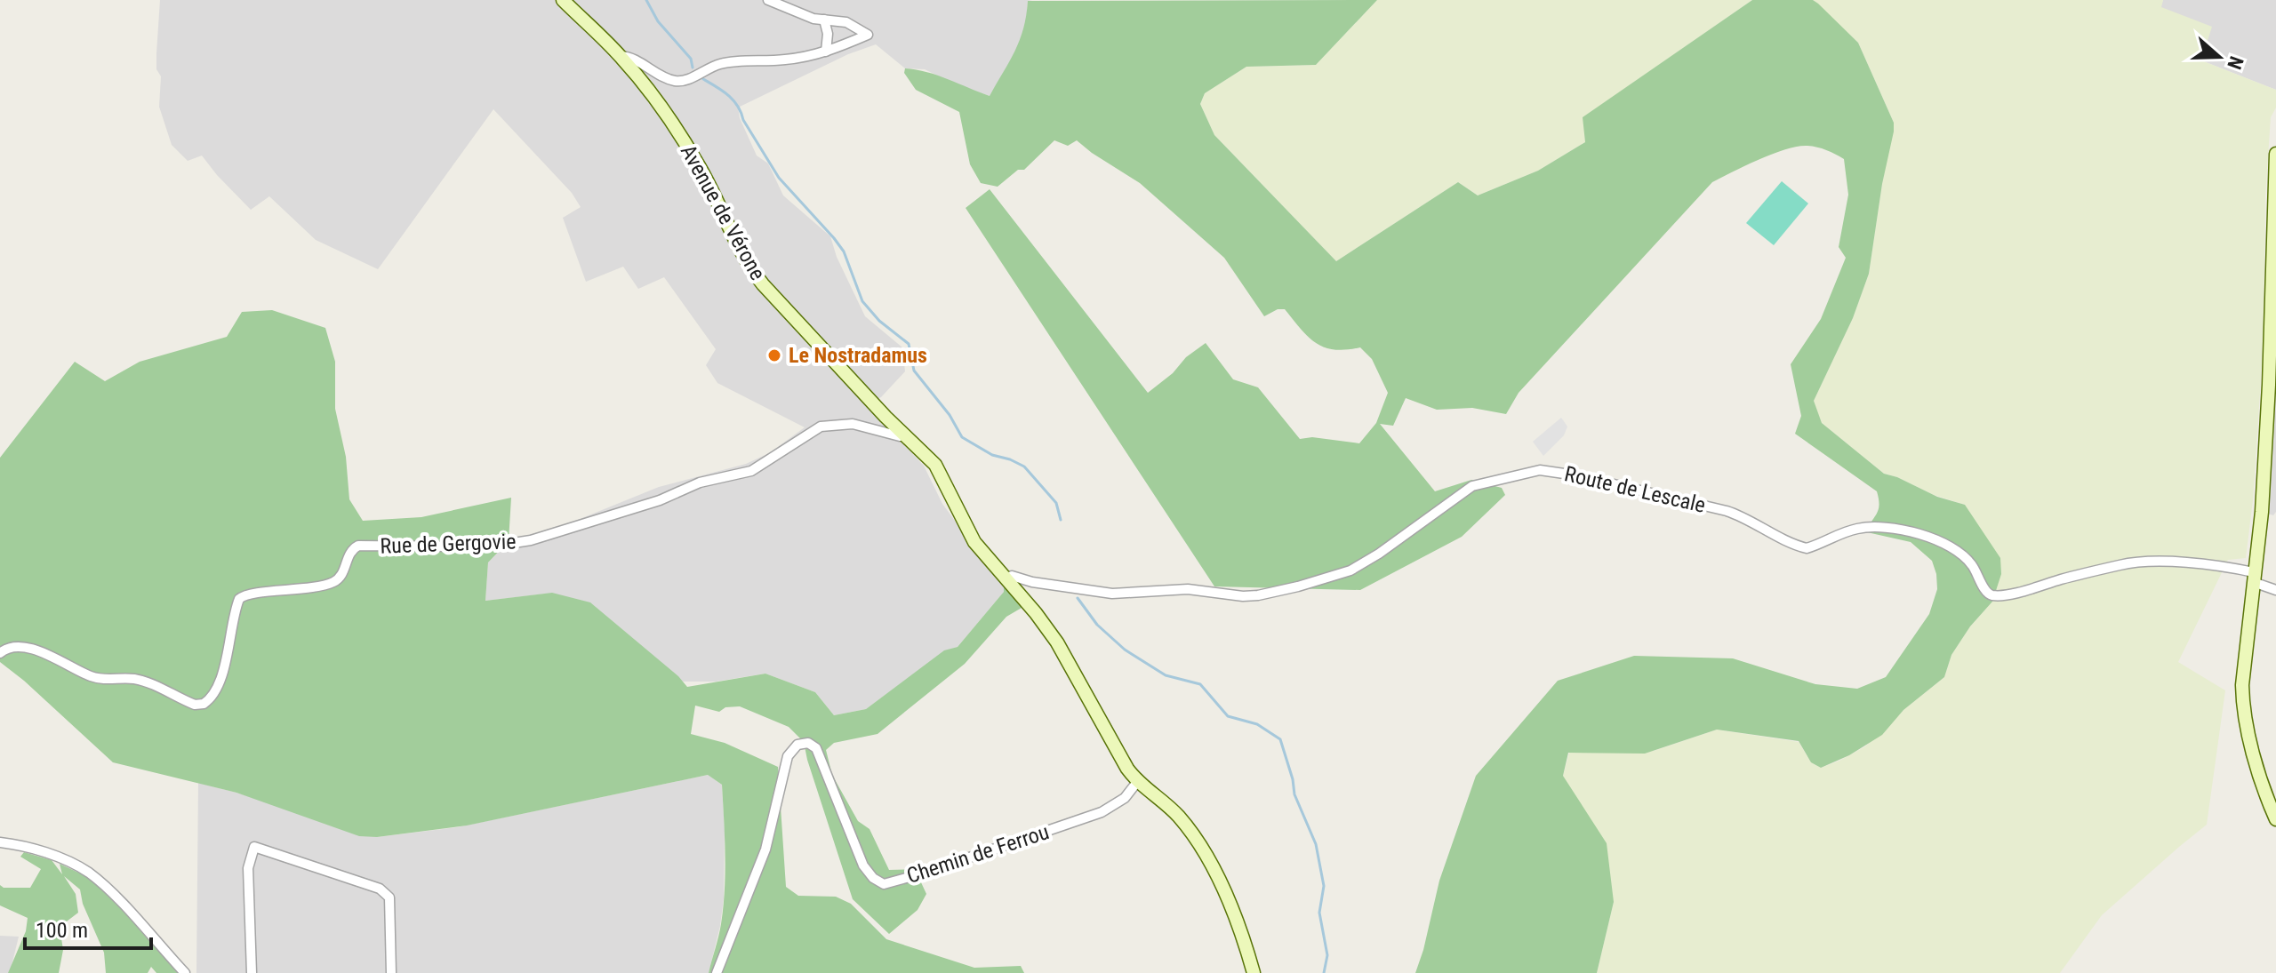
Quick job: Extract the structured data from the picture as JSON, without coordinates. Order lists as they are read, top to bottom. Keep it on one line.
{"streets":{"main road":["Avenue de Vérone"],"street":["Route de Lescale","Rue de Gergovie","Chemin de Ferrou"]},"crossings":[["Avenue de Vérone","Route de Lescale"],["Avenue de Vérone","Rue de Gergovie"],["Avenue de Vérone","Chemin de Ferrou"]],"places":["Le Nostradamus"],"scale_bar":"100 m","north":"right"}
